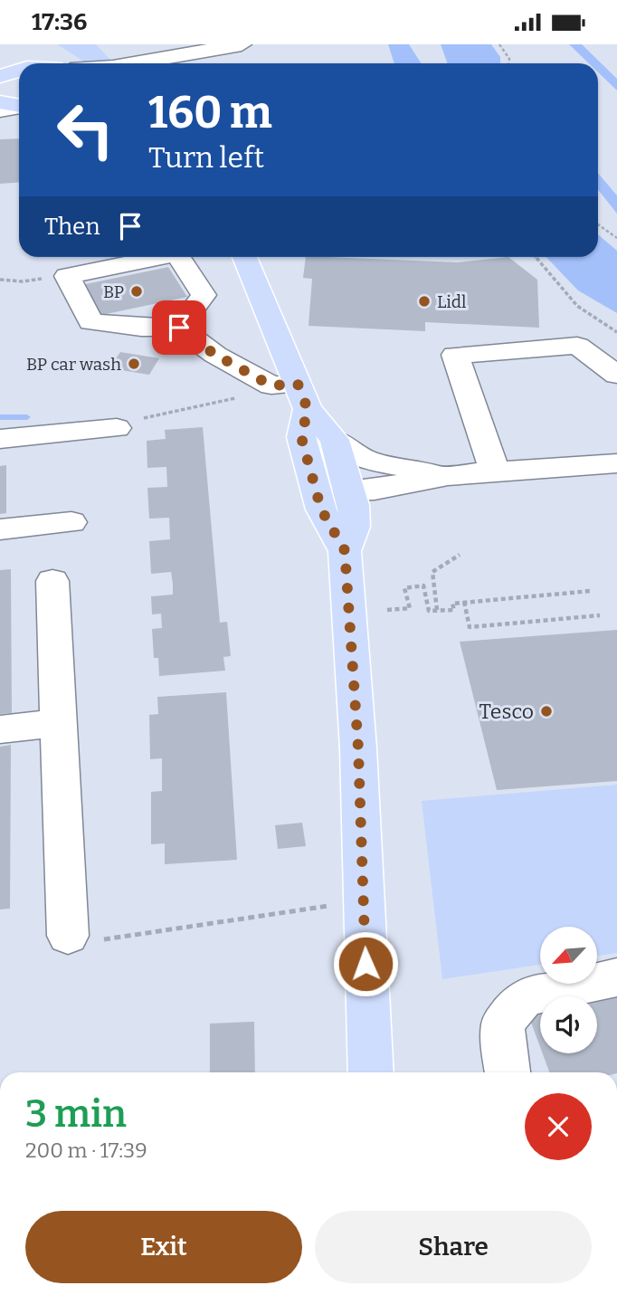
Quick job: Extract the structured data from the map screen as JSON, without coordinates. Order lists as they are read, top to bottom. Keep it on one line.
{"places":["BP","Lidl","BP car wash","Tesco"],"north":"bottom left","page":{"status":"17:36","turn":["160 m","Turn left"],"then":"Then","heading":["3 min","200 m · 17:39"],"buttons":["Exit","Share"]}}
